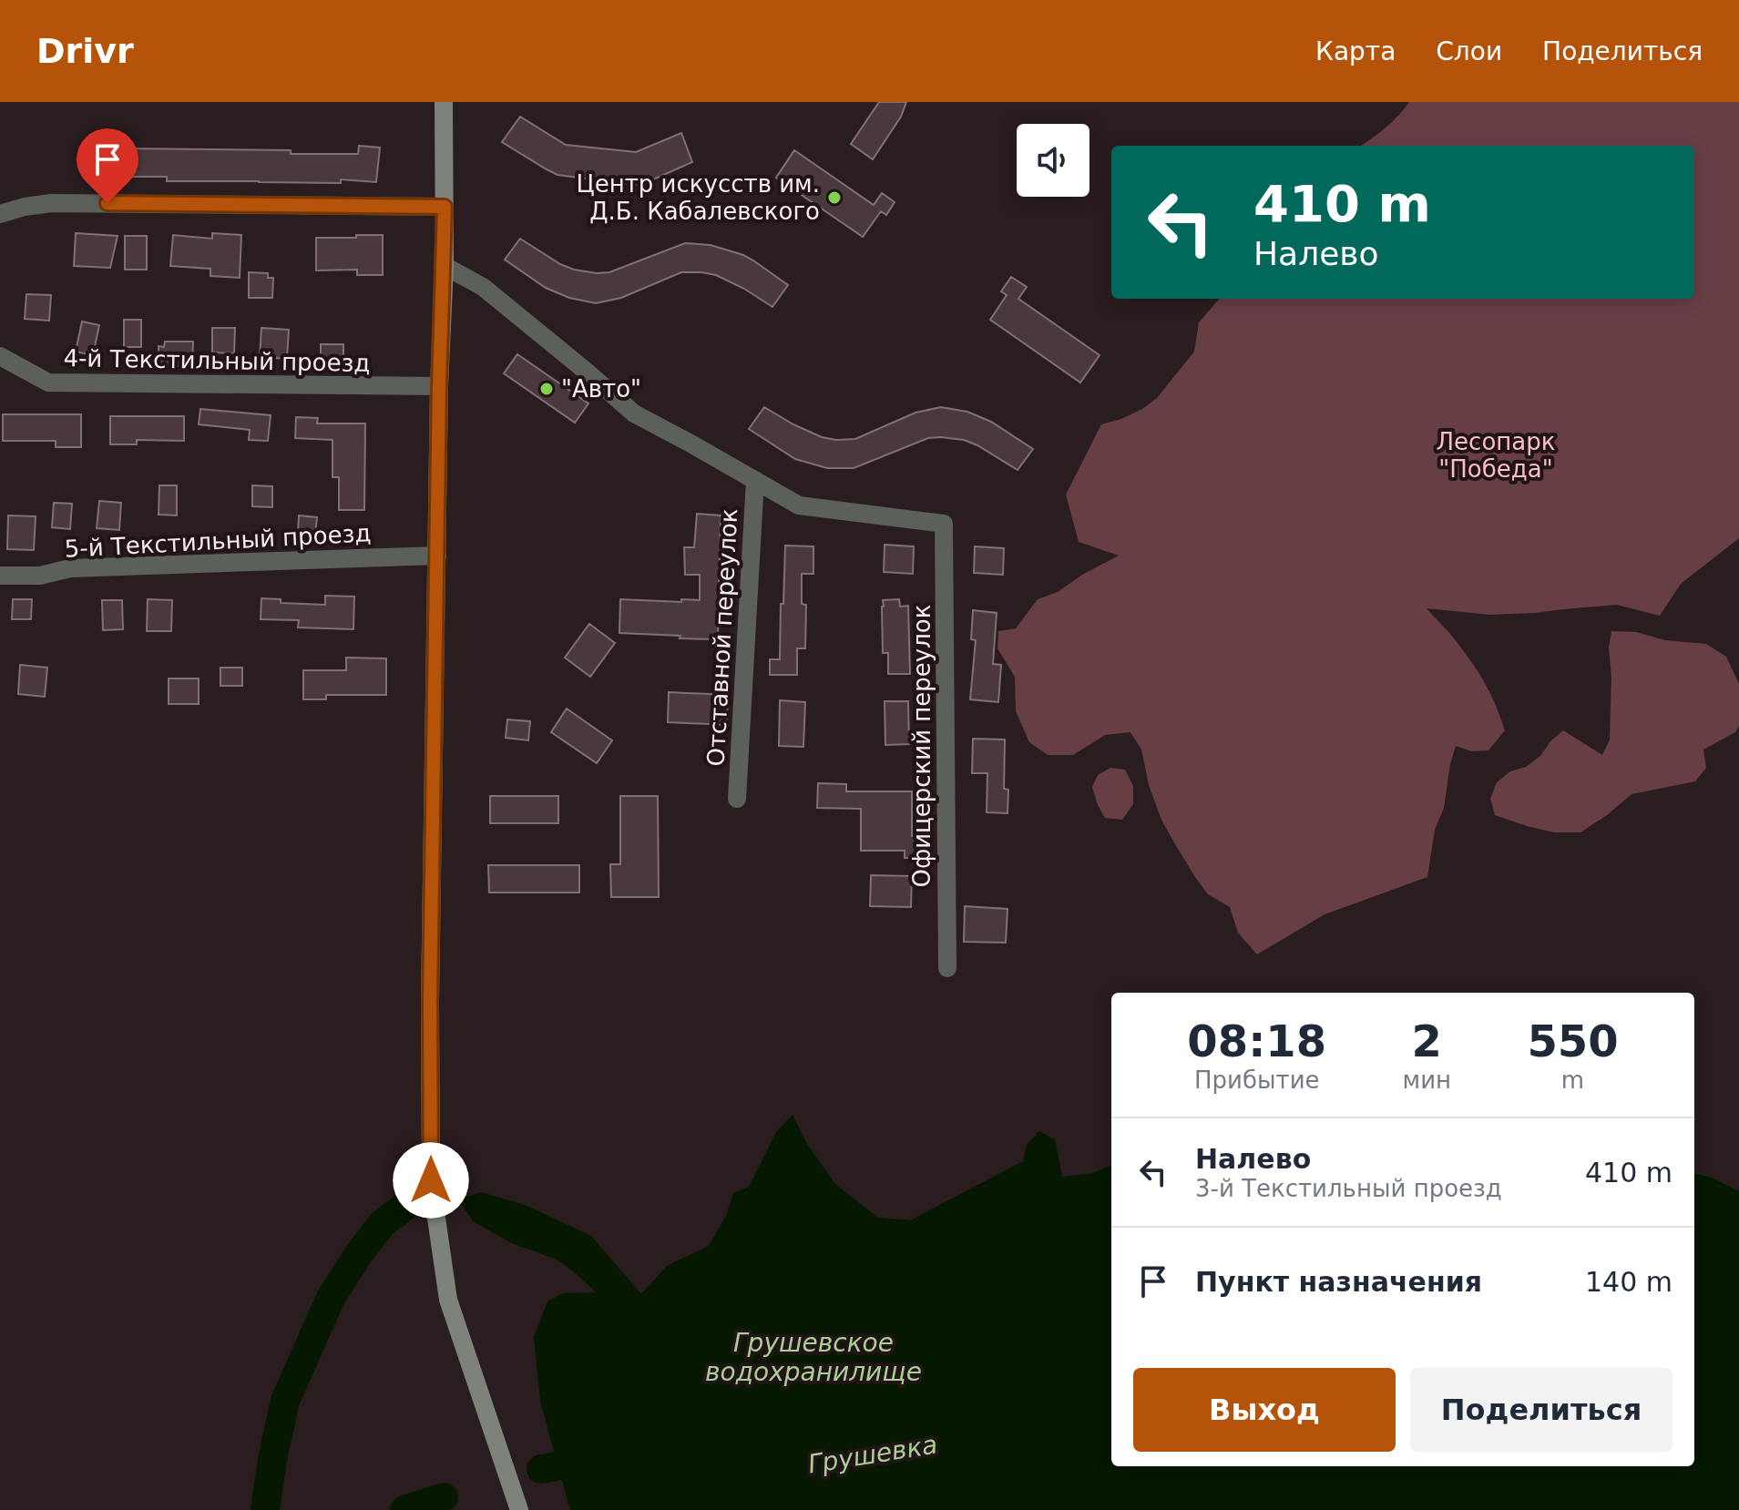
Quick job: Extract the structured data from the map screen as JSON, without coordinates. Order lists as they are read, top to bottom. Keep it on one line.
{"streets":{"street":["4-й Текстильный проезд","5-й Текстильный проезд","Отставной переулок","Офицерский переулок"]},"crossings":[["Отставной переулок","Офицерский переулок"]],"water":["Грушевское водохранилище","Грушевка"],"parks":["Лесопарк \"Победа\""],"places":["Центр искусств им. Д.Б. Кабалевского","\"Авто\""],"page":{"header":"Drivr","nav":["Карта","Слои","Поделиться"],"turn":["410 m","Налево"],"eta":["08:18","Прибытие","2","мин","550","m"],"list":[{"name":"Налево","note":"3-й Текстильный проезд","value":"410 m"},{"name":"Пункт назначения","value":"140 m"}],"buttons":["Выход","Поделиться"]}}
